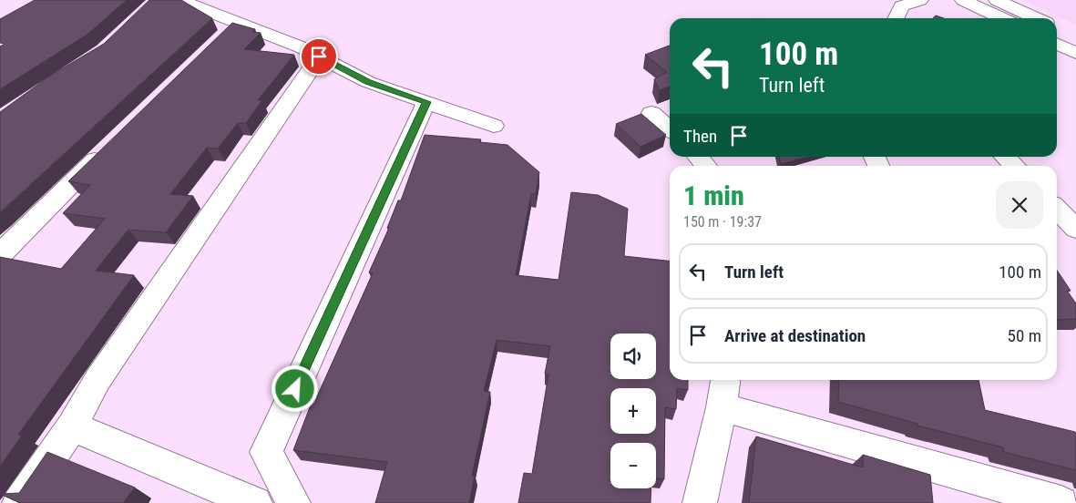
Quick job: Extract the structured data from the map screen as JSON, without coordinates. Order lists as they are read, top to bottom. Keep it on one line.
{"page":{"turn":["100 m","Turn left"],"then":"Then","heading":["1 min","150 m · 19:37"],"list":[{"name":"Turn left","value":"100 m"},{"name":"Arrive at destination","value":"50 m"}],"map_buttons":["+","−"]}}
